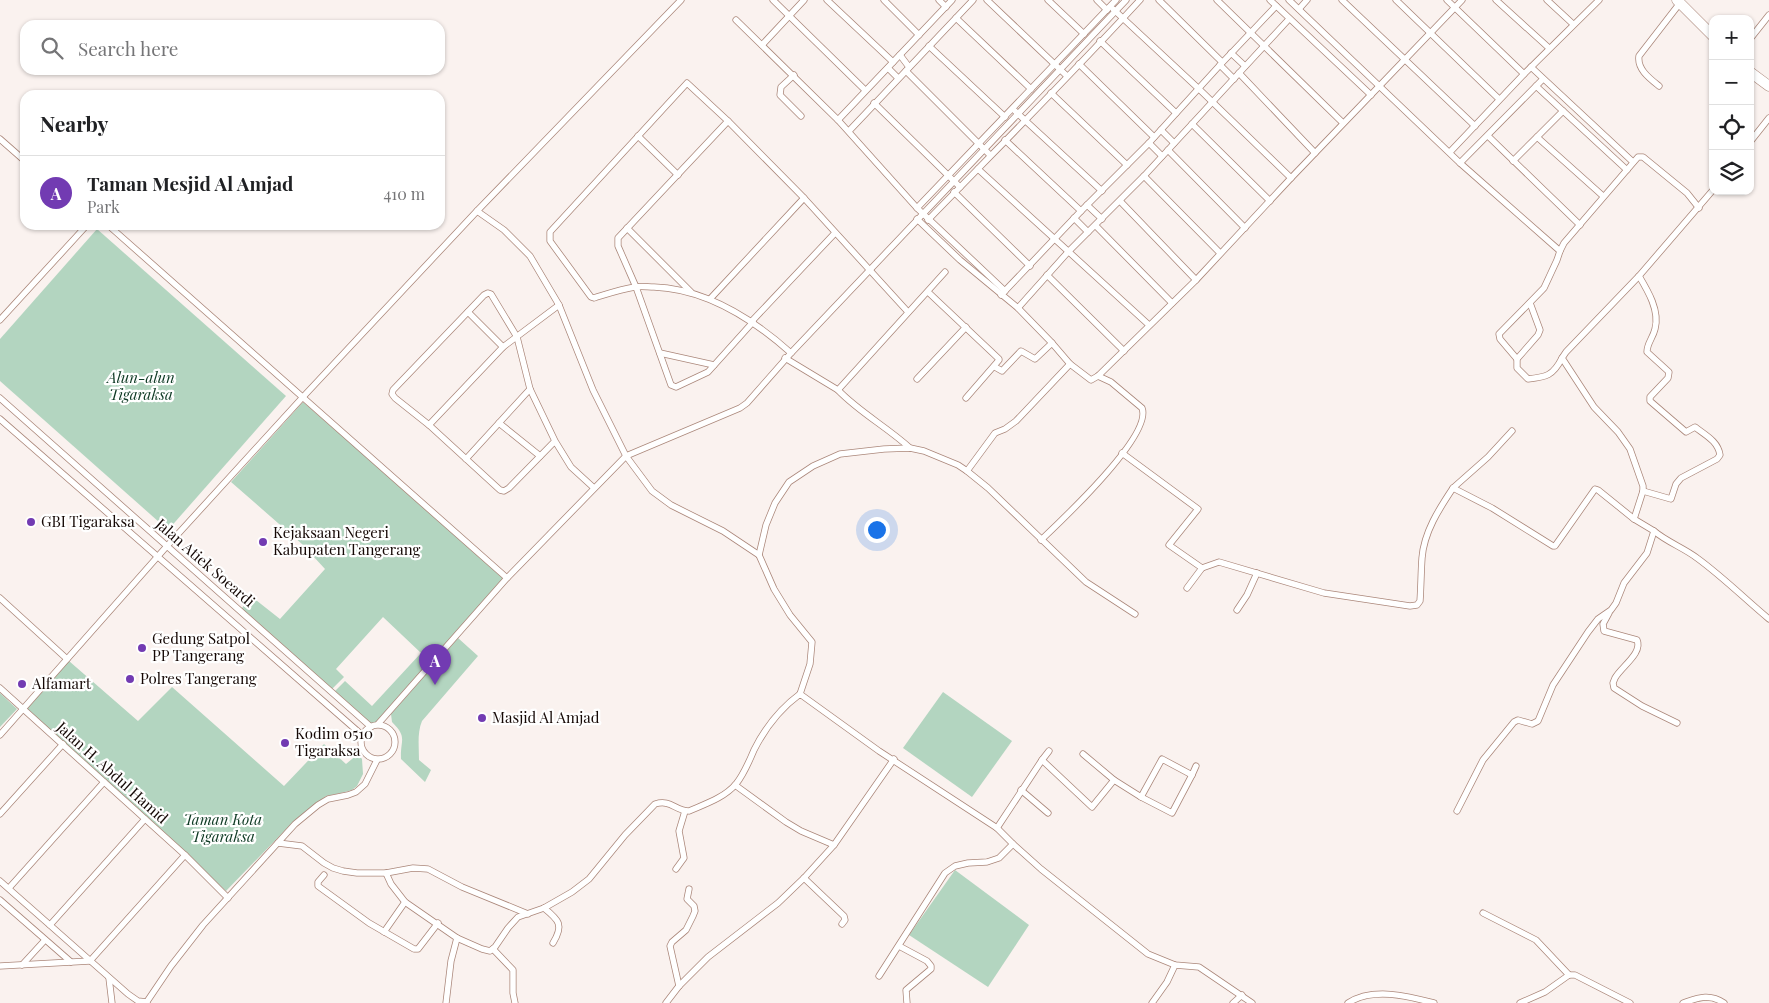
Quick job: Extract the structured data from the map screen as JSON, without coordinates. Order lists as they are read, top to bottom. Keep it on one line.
{"streets":{"street":["Jalan Atiek Soeardi","Jalan H. Abdul Hamid"]},"parks":["Alun-alun Tigaraksa","Taman Kota Tigaraksa"],"places":["GBI Tigaraksa","Kejaksaan Negeri Kabupaten Tangerang","Gedung Satpol PP Tangerang","Polres Tangerang","Alfamart","Masjid Al Amjad","Kodim 0510 Tigaraksa"],"page":{"map_buttons":["+","−"],"search":"Search here","heading":"Nearby","list":[{"mark":"A","name":"Taman Mesjid Al Amjad","note":"Park","value":"410 m"}],"pins":"A"}}
